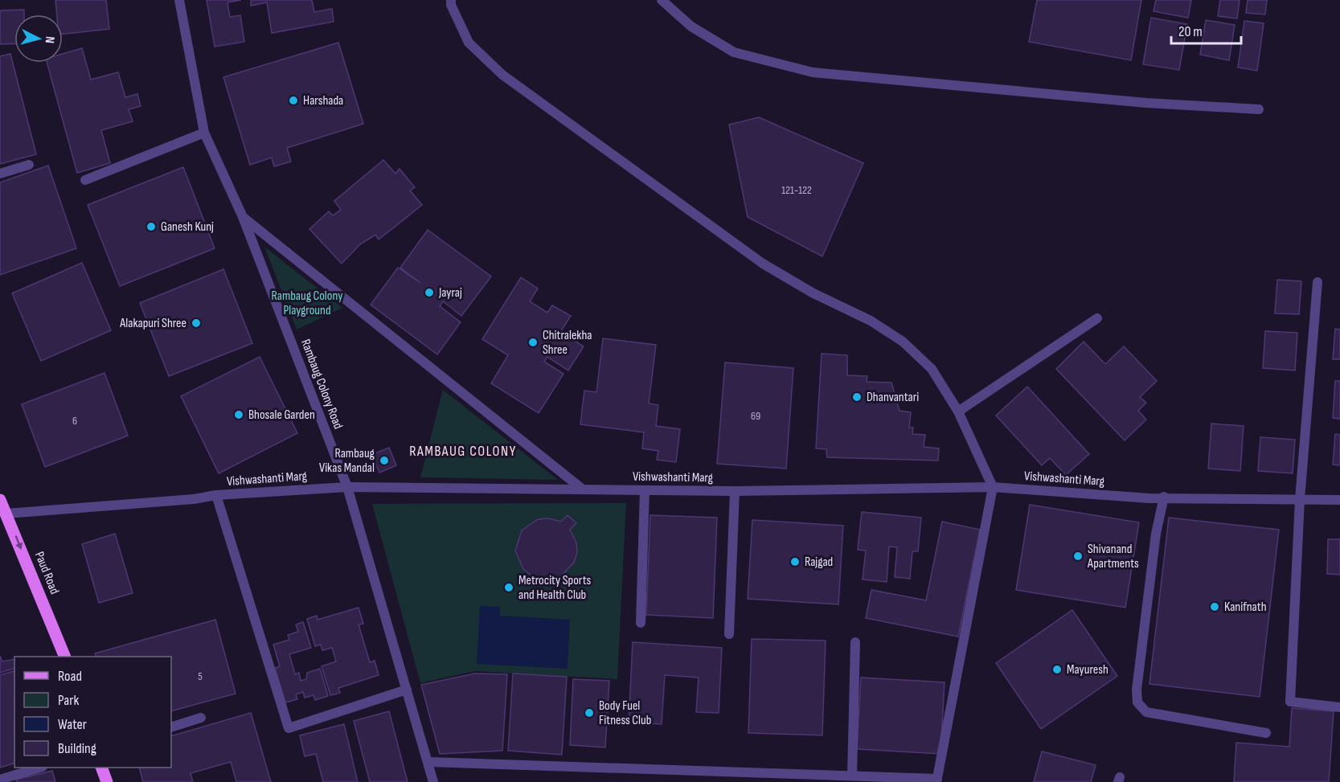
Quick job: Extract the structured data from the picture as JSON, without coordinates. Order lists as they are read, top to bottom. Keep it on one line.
{"streets":{"main road":["Paud Road"],"street":["Rambaug Colony Road","Vishwashanti Marg"]},"crossings":[["Rambaug Colony Road","Vishwashanti Marg"],["Vishwashanti Marg","Paud Road"]],"one_way":["Paud Road"],"districts":["RAMBAUG COLONY"],"parks":["Rambaug Colony Playground"],"places":["Harshada","Ganesh Kunj","Jayraj","Alakapuri Shree","Chitralekha Shree","Dhanvantari","Bhosale Garden","Rambaug Vikas Mandal","Shivanand Apartments","Rajgad","Metrocity Sports and Health Club","Kanifnath","Mayuresh","Body Fuel Fitness Club"],"house_numbers":["121-122","69","6","5"],"legend":["Road","Park","Water","Building"],"scale_bar":"20 m","north":"right"}
